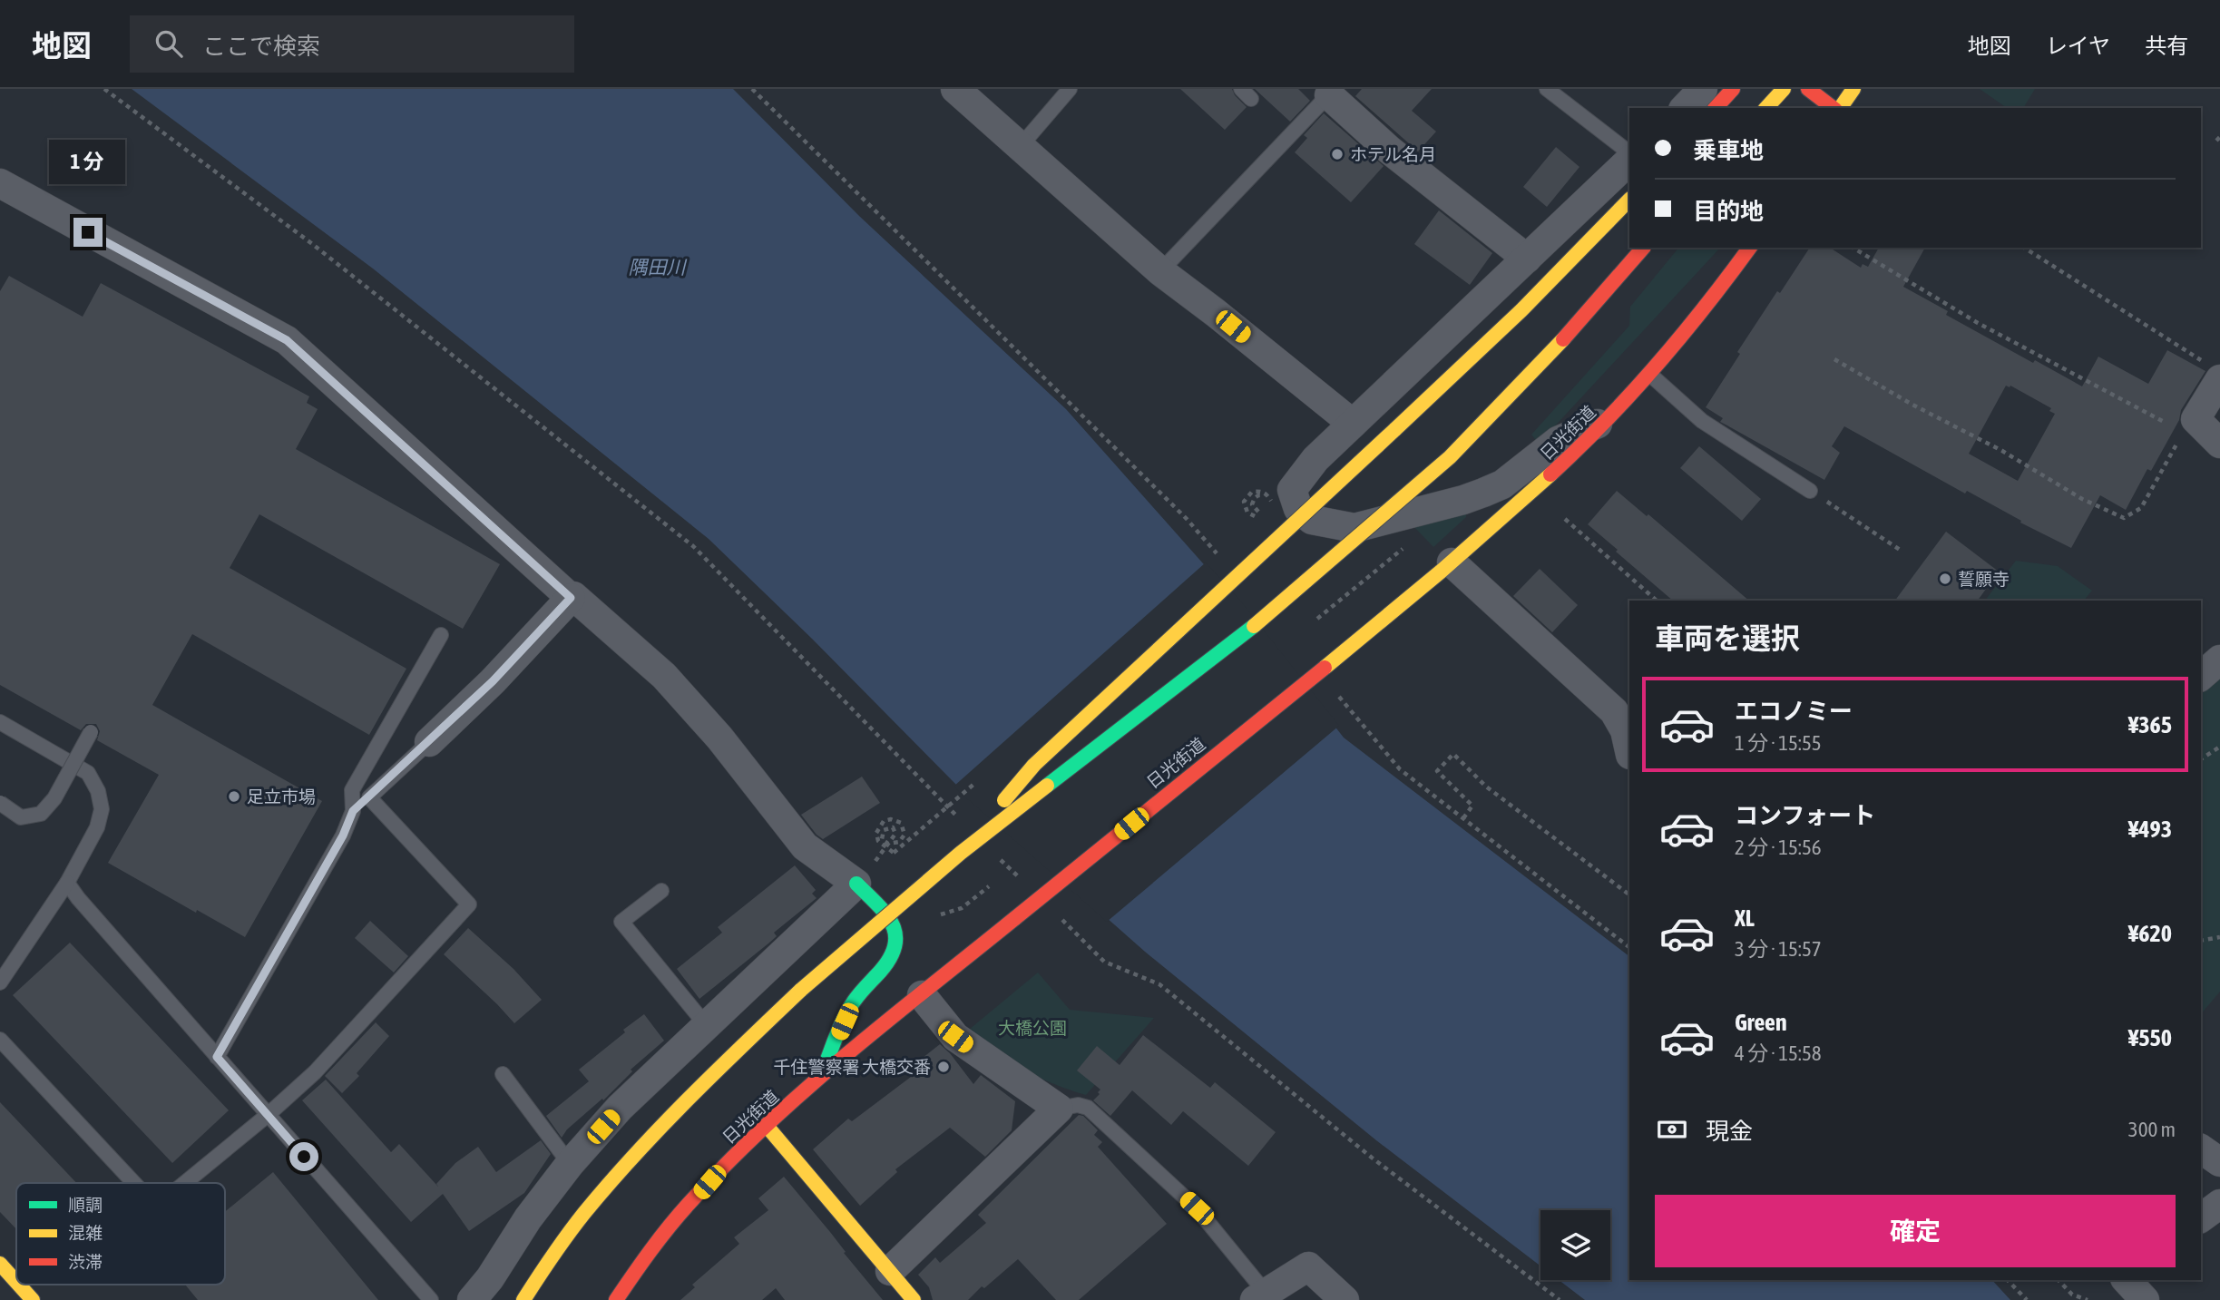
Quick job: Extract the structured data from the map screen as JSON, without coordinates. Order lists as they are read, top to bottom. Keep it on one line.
{"streets":{"main road":["日光街道"]},"water":["隅田川"],"parks":["大橋公園"],"places":["ホテル名月","誓願寺","足立市場","千住警察署 大橋交番"],"legend":["順調","混雑","渋滞"],"page":{"header":"地図","search":"ここで検索","nav":["地図","レイヤ","共有"],"banner":["乗車地","目的地"],"bubble":"1 分","heading":"車両を選択","list":[{"name":"エコノミー","note":"1 分 · 15:55","value":"¥365"},{"name":"コンフォート","note":"2 分 · 15:56","value":"¥493"},{"name":"XL","note":"3 分 · 15:57","value":"¥620"},{"name":"Green","note":"4 分 · 15:58","value":"¥550"}],"pay":["現金","300 m"],"buttons":"確定"}}
